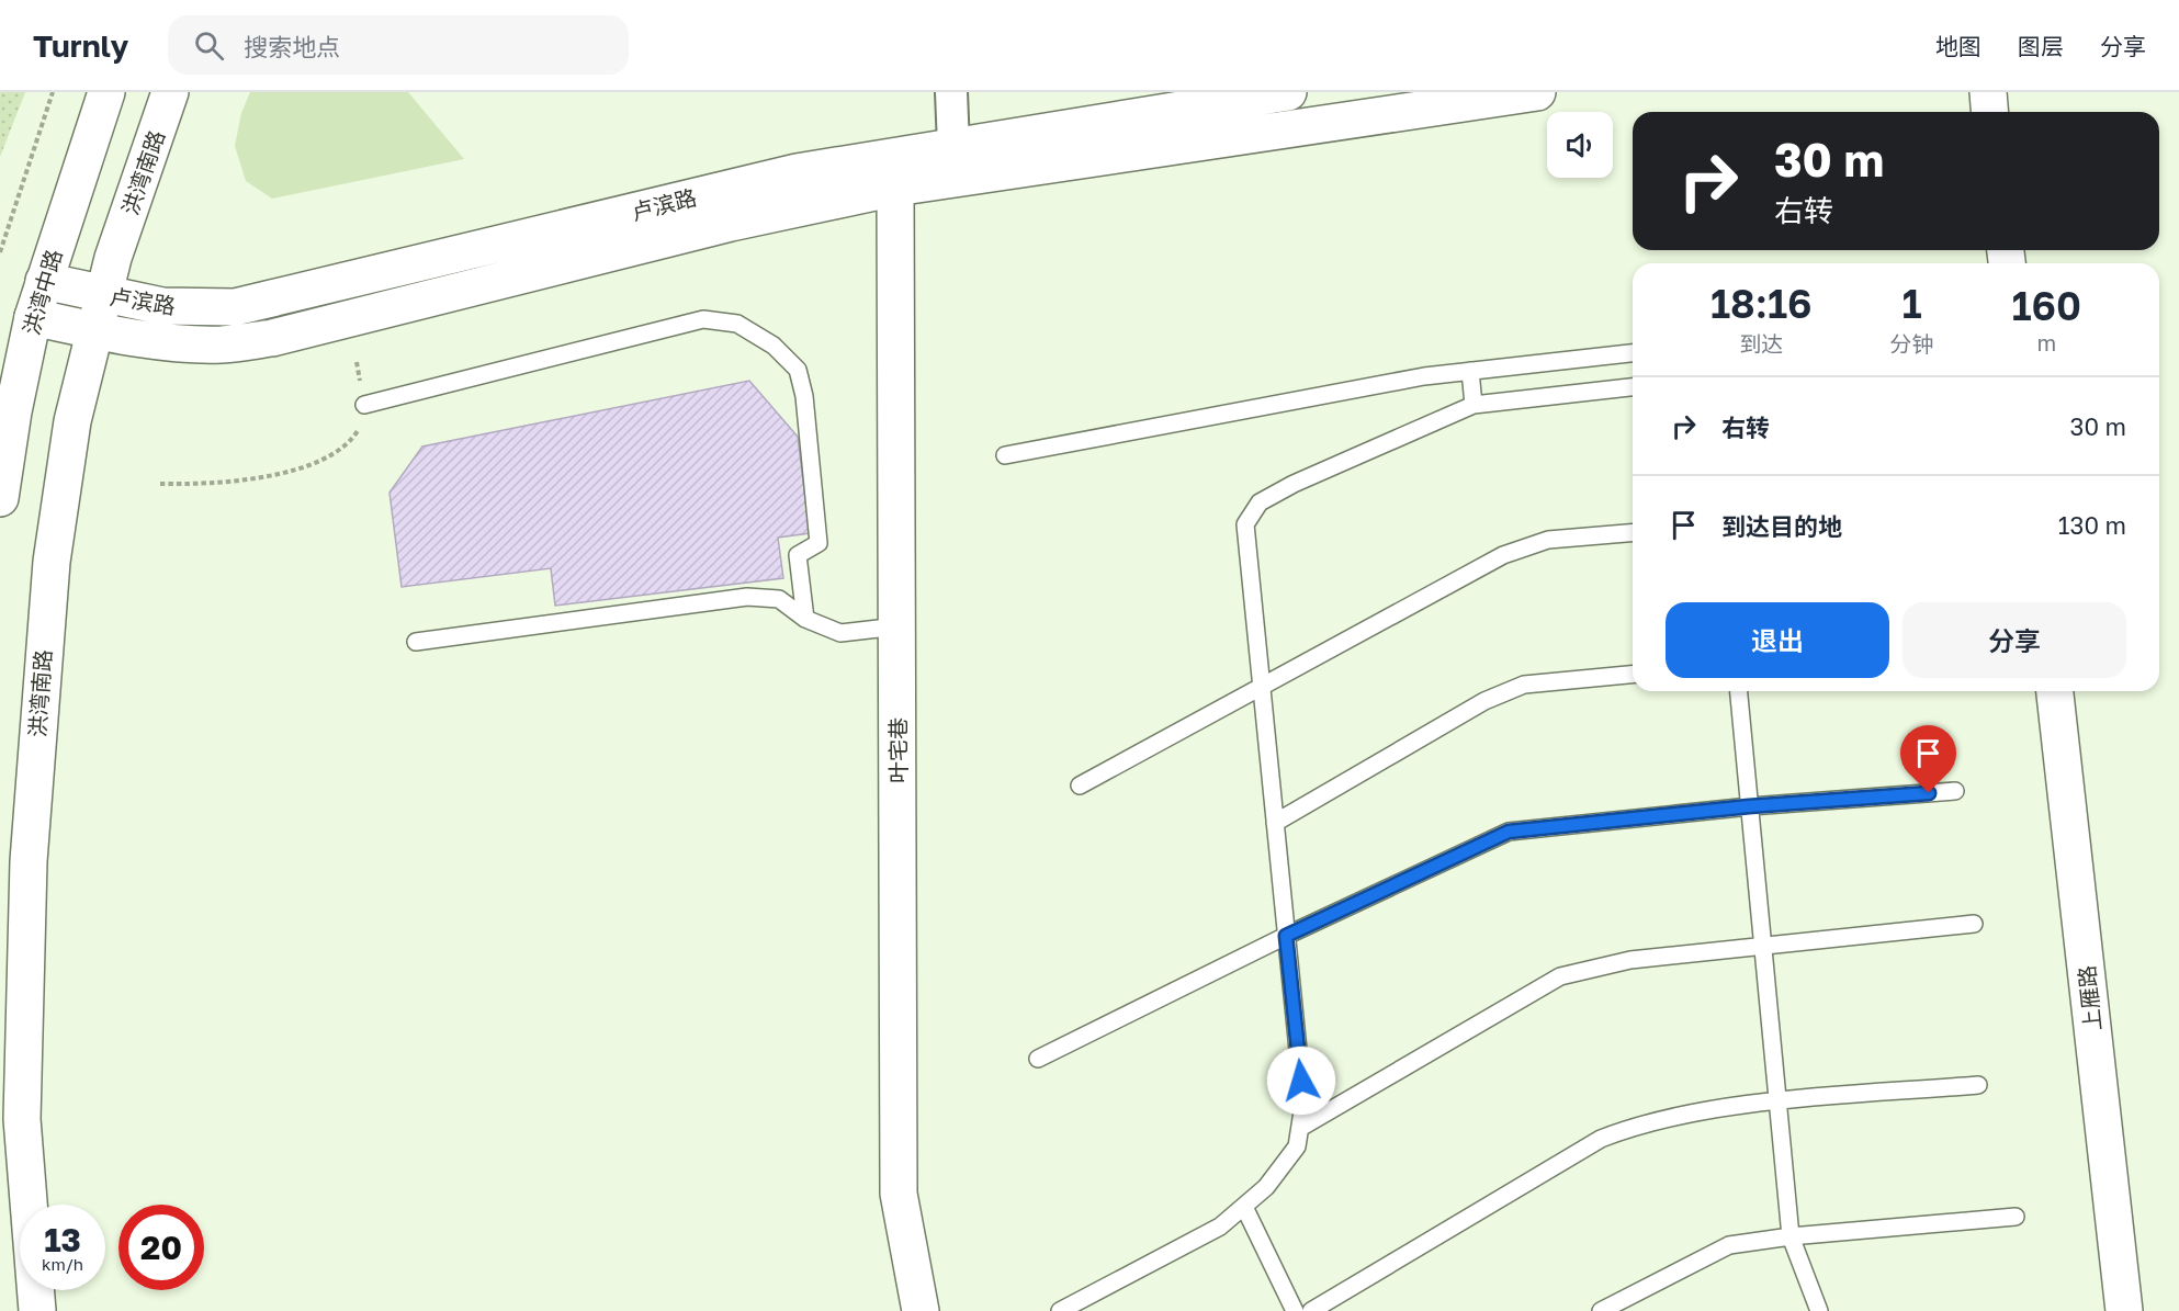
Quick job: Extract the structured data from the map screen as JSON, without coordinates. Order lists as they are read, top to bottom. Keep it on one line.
{"streets":{"main road":["洪湾南路","卢滨路","洪湾中路","叶宅巷","上雁路"]},"crossings":[["洪湾南路","卢滨路"],["卢滨路","洪湾中路"]],"page":{"header":"Turnly","search":"搜索地点","nav":["地图","图层","分享"],"turn":["30 m","右转"],"eta":["18:16","到达","1","分钟","160","m"],"list":[{"name":"右转","value":"30 m"},{"name":"到达目的地","value":"130 m"}],"buttons":["退出","分享"],"speed":"13 km/h","limit":"20"}}
